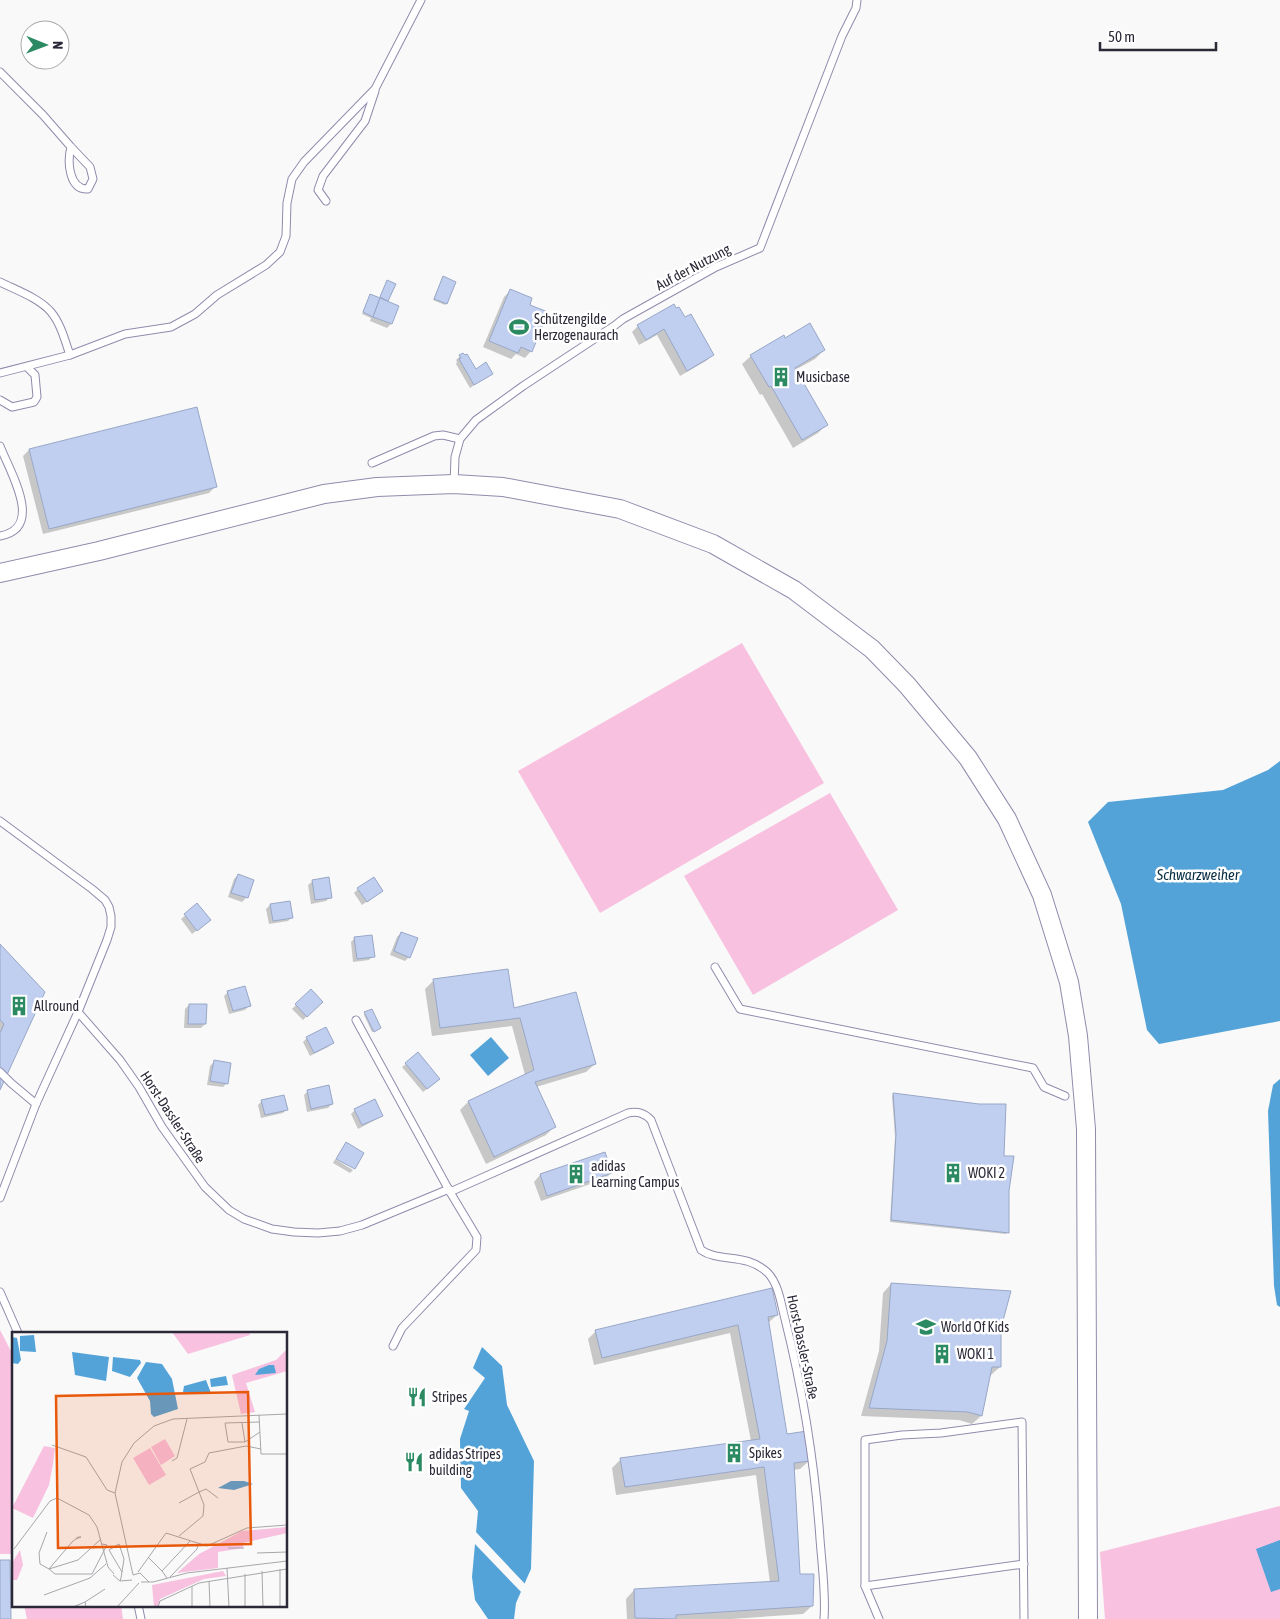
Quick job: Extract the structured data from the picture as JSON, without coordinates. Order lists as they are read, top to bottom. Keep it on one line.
{"streets":{"lane":["Auf der Nutzung","Horst-Dassler-Straße"]},"water":["Schwarzweiher"],"places":{"sports":["Schützengilde Herzogenaurach"],"building":["Musicbase","Allround","WOKI 2","adidas Learning Campus","WOKI 1","Spikes"],"school or university":["World Of Kids"],"restaurant":["Stripes","adidas Stripes building"]},"scale_bar":"50 m","north":"right"}
